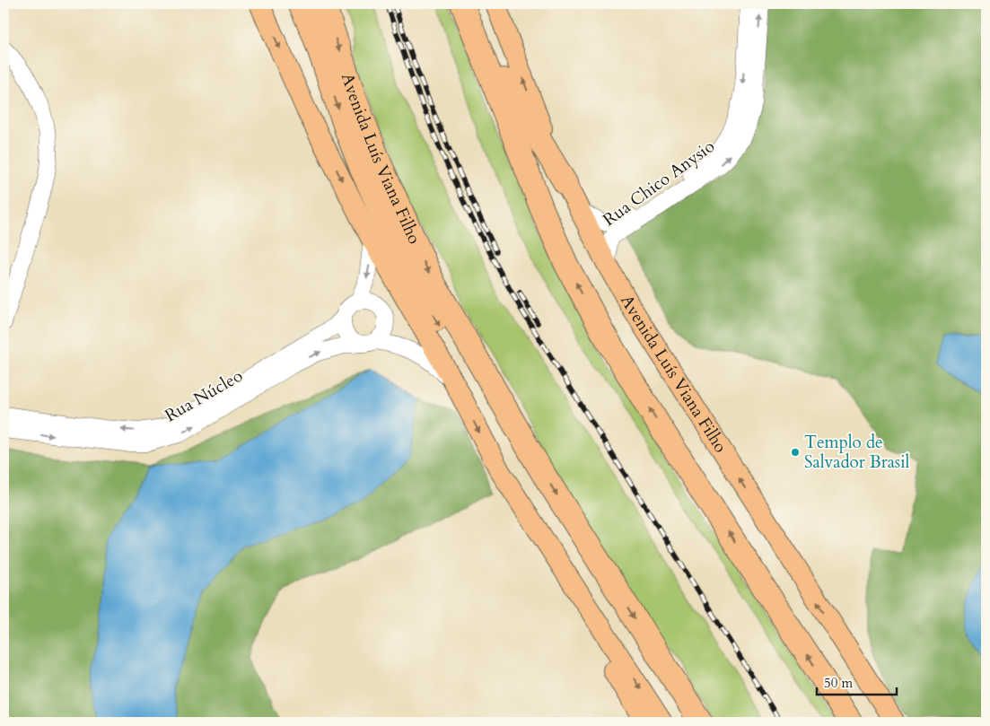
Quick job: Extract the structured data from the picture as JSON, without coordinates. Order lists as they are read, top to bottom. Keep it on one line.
{"streets":{"highway":["Avenida Luís Viana Filho"],"street":["Rua Chico Anysio","Rua Núcleo"]},"crossings":[["Avenida Luís Viana Filho","Rua Chico Anysio"]],"places":["Templo de Salvador Brasil"],"scale_bar":"50 m"}
